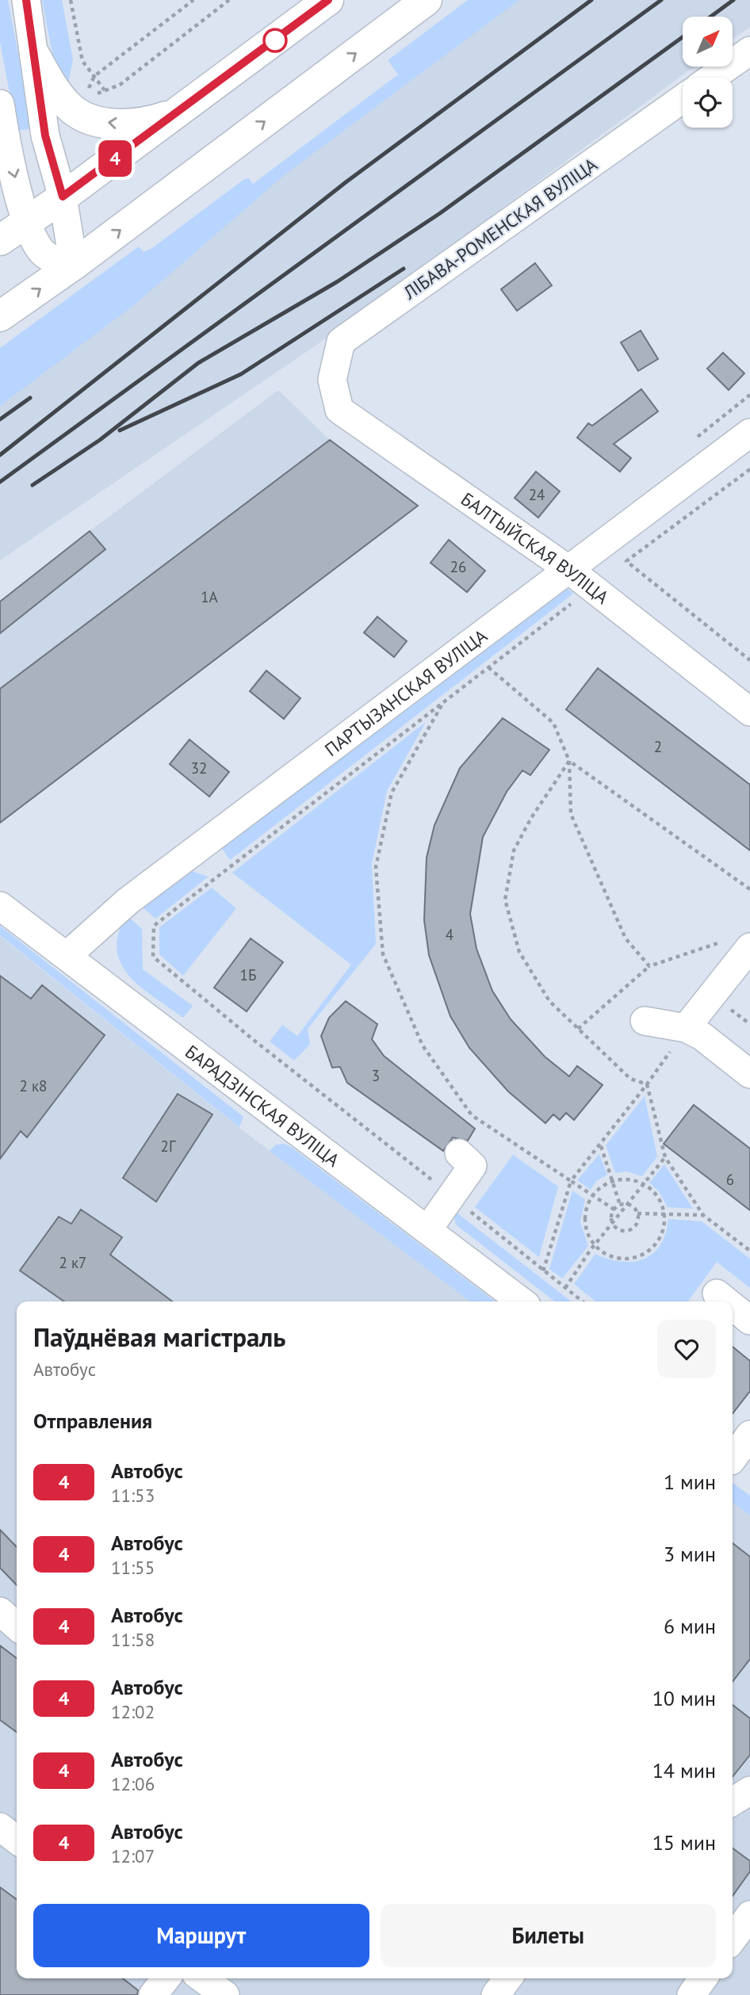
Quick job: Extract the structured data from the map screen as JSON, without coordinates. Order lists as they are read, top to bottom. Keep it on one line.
{"streets":{"street":["ЛІБАВА-РОМЕНСКАЯ ВУЛІЦА","БАЛТЫЙСКАЯ ВУЛІЦА","ПАРТЫЗАНСКАЯ ВУЛІЦА","БАРАДЗІНСКАЯ ВУЛІЦА"]},"crossings":[["ЛІБАВА-РОМЕНСКАЯ ВУЛІЦА","БАЛТЫЙСКАЯ ВУЛІЦА"],["БАЛТЫЙСКАЯ ВУЛІЦА","ПАРТЫЗАНСКАЯ ВУЛІЦА"],["ПАРТЫЗАНСКАЯ ВУЛІЦА","БАРАДЗІНСКАЯ ВУЛІЦА"]],"lines":["bus line 4"],"house_numbers":["24","26","1А","2","32","4","1Б","3","2 к8","2Г","6","2 к7"],"north":"top right","page":{"on_map":"4","heading":[["Паўднёвая магістраль","Автобус"],"Отправления"],"list":[{"mark":"4","name":"Автобус","note":"11:53","value":"1 мин"},{"mark":"4","name":"Автобус","note":"11:55","value":"3 мин"},{"mark":"4","name":"Автобус","note":"11:58","value":"6 мин"},{"mark":"4","name":"Автобус","note":"12:02","value":"10 мин"},{"mark":"4","name":"Автобус","note":"12:06","value":"14 мин"},{"mark":"4","name":"Автобус","note":"12:07","value":"15 мин"}],"buttons":["Маршрут","Билеты"]}}
